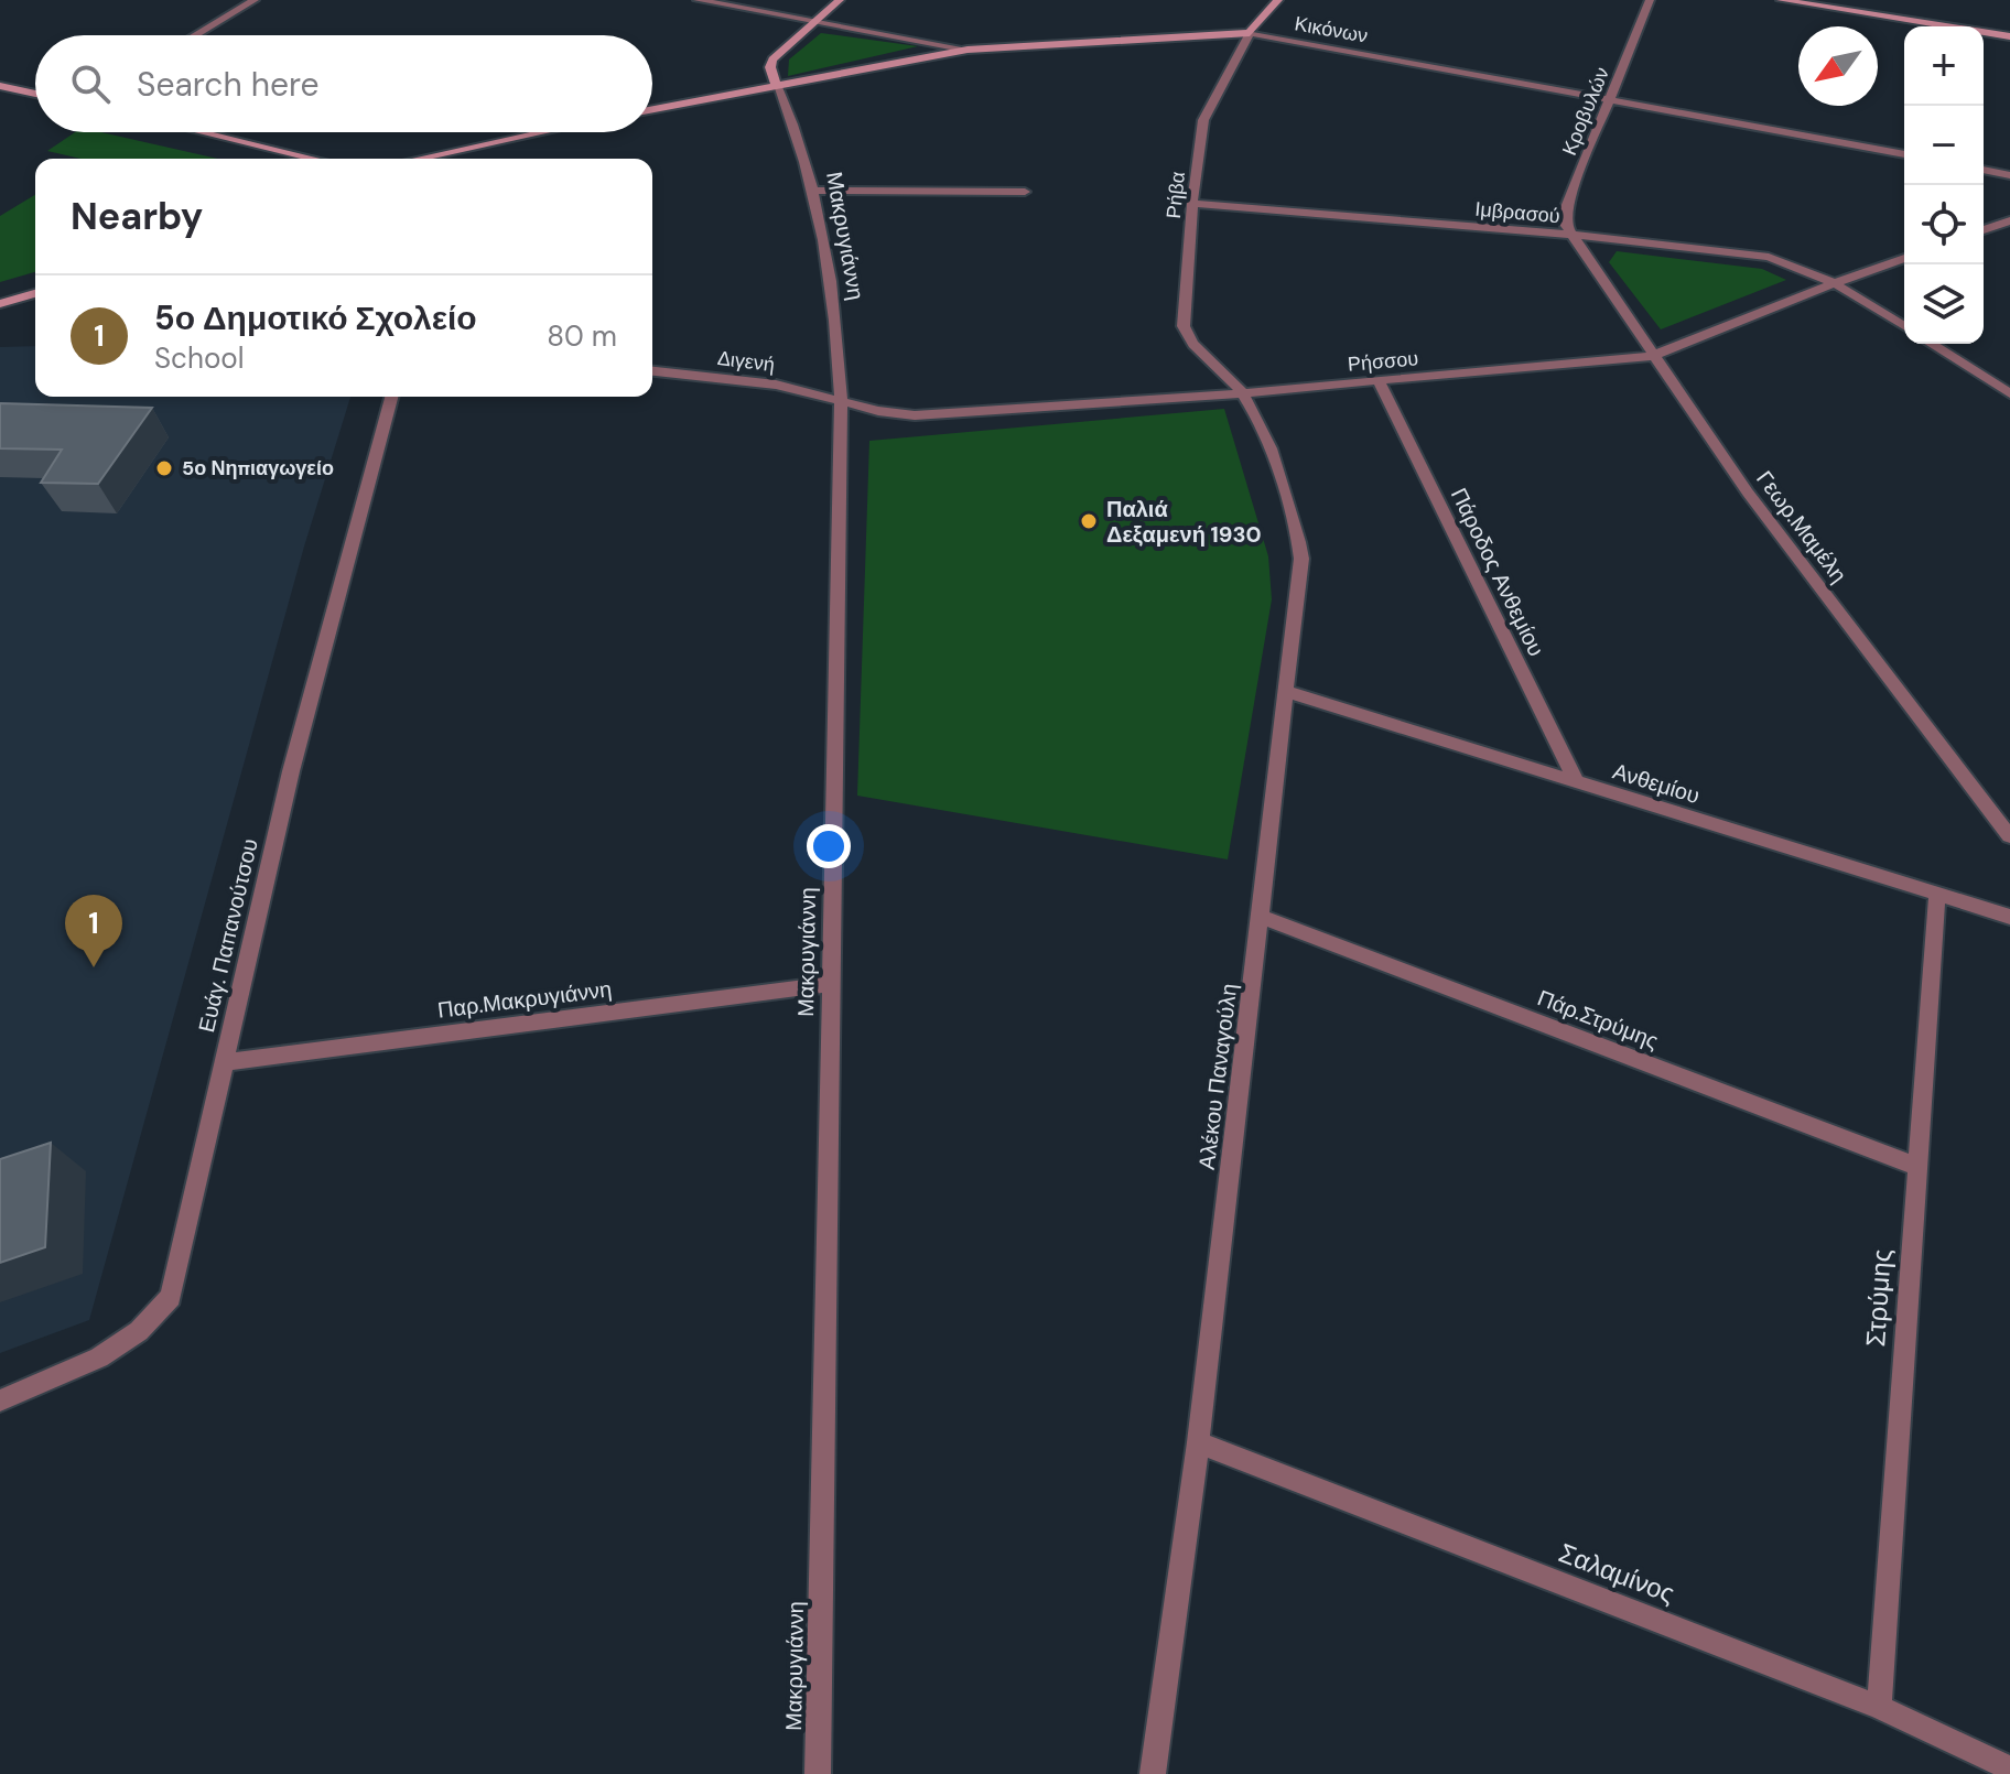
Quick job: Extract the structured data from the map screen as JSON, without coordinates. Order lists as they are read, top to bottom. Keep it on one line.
{"streets":{"street":["Κικόνων","Κροβυλών","Ρήβα","Ιμβρασού","Μακρυγιάννη","Διγενή","Ρήσσου","Γεωρ.Μαμέλη","Πάροδος Ανθεμίου","Ανθεμίου","Ευάγ. Παπανούτσου","Παρ.Μακρυγιάννη","Πάρ.Στρύμης","Αλέκου Παναγούλη","Στρύμης","Σαλαμίνος"]},"crossings":[["Κικόνων","Κροβυλών"],["Κικόνων","Ρήβα"],["Κικόνων","Μακρυγιάννη"],["Κροβυλών","Ιμβρασού"],["Κροβυλών","Γεωρ.Μαμέλη"],["Ρήβα","Ιμβρασού"],["Ρήβα","Ρήσσου"],["Ρήβα","Αλέκου Παναγούλη"],["Ιμβρασού","Ρήσσου"],["Ιμβρασού","Γεωρ.Μαμέλη"],["Μακρυγιάννη","Διγενή"],["Μακρυγιάννη","Ρήσσου"],["Μακρυγιάννη","Παρ.Μακρυγιάννη"],["Διγενή","Ρήσσου"],["Ρήσσου","Γεωρ.Μαμέλη"],["Ρήσσου","Πάροδος Ανθεμίου"],["Ρήσσου","Αλέκου Παναγούλη"],["Πάροδος Ανθεμίου","Ανθεμίου"],["Ανθεμίου","Αλέκου Παναγούλη"],["Ανθεμίου","Στρύμης"],["Ευάγ. Παπανούτσου","Παρ.Μακρυγιάννη"],["Πάρ.Στρύμης","Αλέκου Παναγούλη"],["Πάρ.Στρύμης","Στρύμης"],["Αλέκου Παναγούλη","Σαλαμίνος"],["Στρύμης","Σαλαμίνος"]],"places":["5ο Νηπιαγωγείο","Παλιά Δεξαμενή 1930"],"north":"bottom left","page":{"map_buttons":["+","−"],"search":"Search here","heading":"Nearby","list":[{"mark":"1","name":"5ο Δημοτικό Σχολείο","note":"School","value":"80 m"}],"pins":"1"}}
